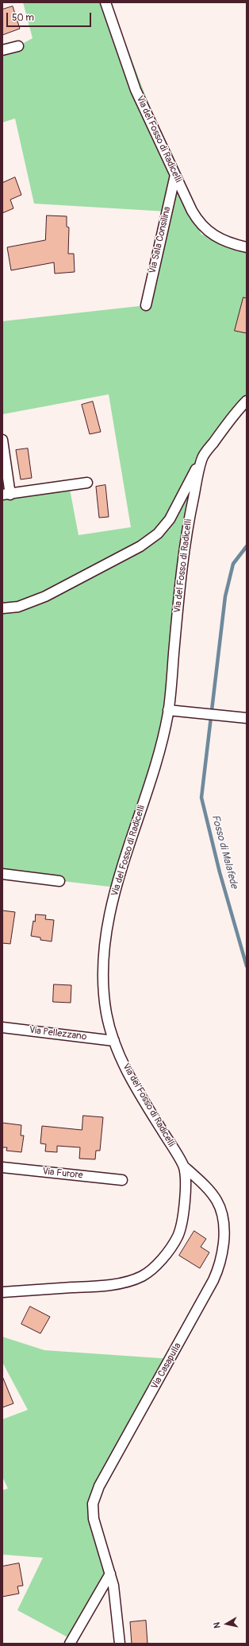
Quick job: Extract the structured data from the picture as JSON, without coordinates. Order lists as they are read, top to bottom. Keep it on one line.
{"streets":{"street":["Via del Fosso di Radicelli","Via Sala Consilina","Via Pellezzano","Via Furore","Via Casapulla"]},"crossings":[["Via del Fosso di Radicelli","Via Sala Consilina"],["Via del Fosso di Radicelli","Via Pellezzano"],["Via del Fosso di Radicelli","Via Casapulla"]],"water":["Fosso di Malafede"],"scale_bar":"50 m","north":"left"}
